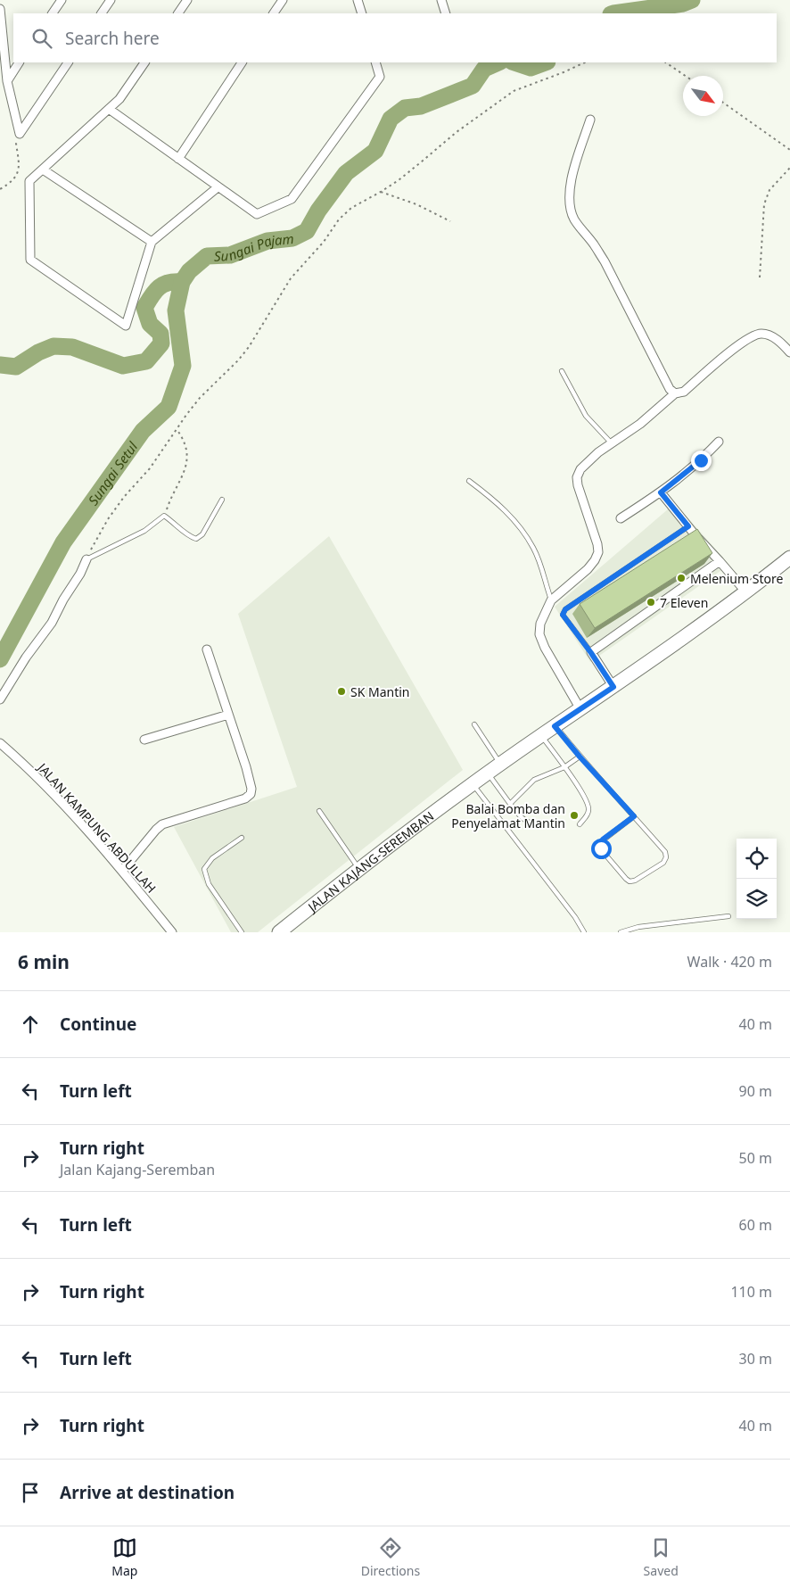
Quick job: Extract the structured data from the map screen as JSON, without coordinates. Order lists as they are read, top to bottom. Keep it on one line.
{"streets":{"main road":["JALAN KAJANG-SEREMBAN"],"street":["JALAN KAMPUNG ABDULLAH"]},"water":["Sungai Pajam","Sungai Setul"],"places":["Melenium Store","7 Eleven","SK Mantin","Balai Bomba dan Penyelamat Mantin"],"north":"bottom right","page":{"search":"Search here","heading":["6 min","Walk · 420 m"],"list":[["Continue","40 m"],["Turn left","90 m"],["Turn right","Jalan Kajang-Seremban","50 m"],["Turn left","60 m"],["Turn right","110 m"],["Turn left","30 m"],["Turn right","40 m"],"Arrive at destination"],"nav":["Map","Directions","Saved"]}}
